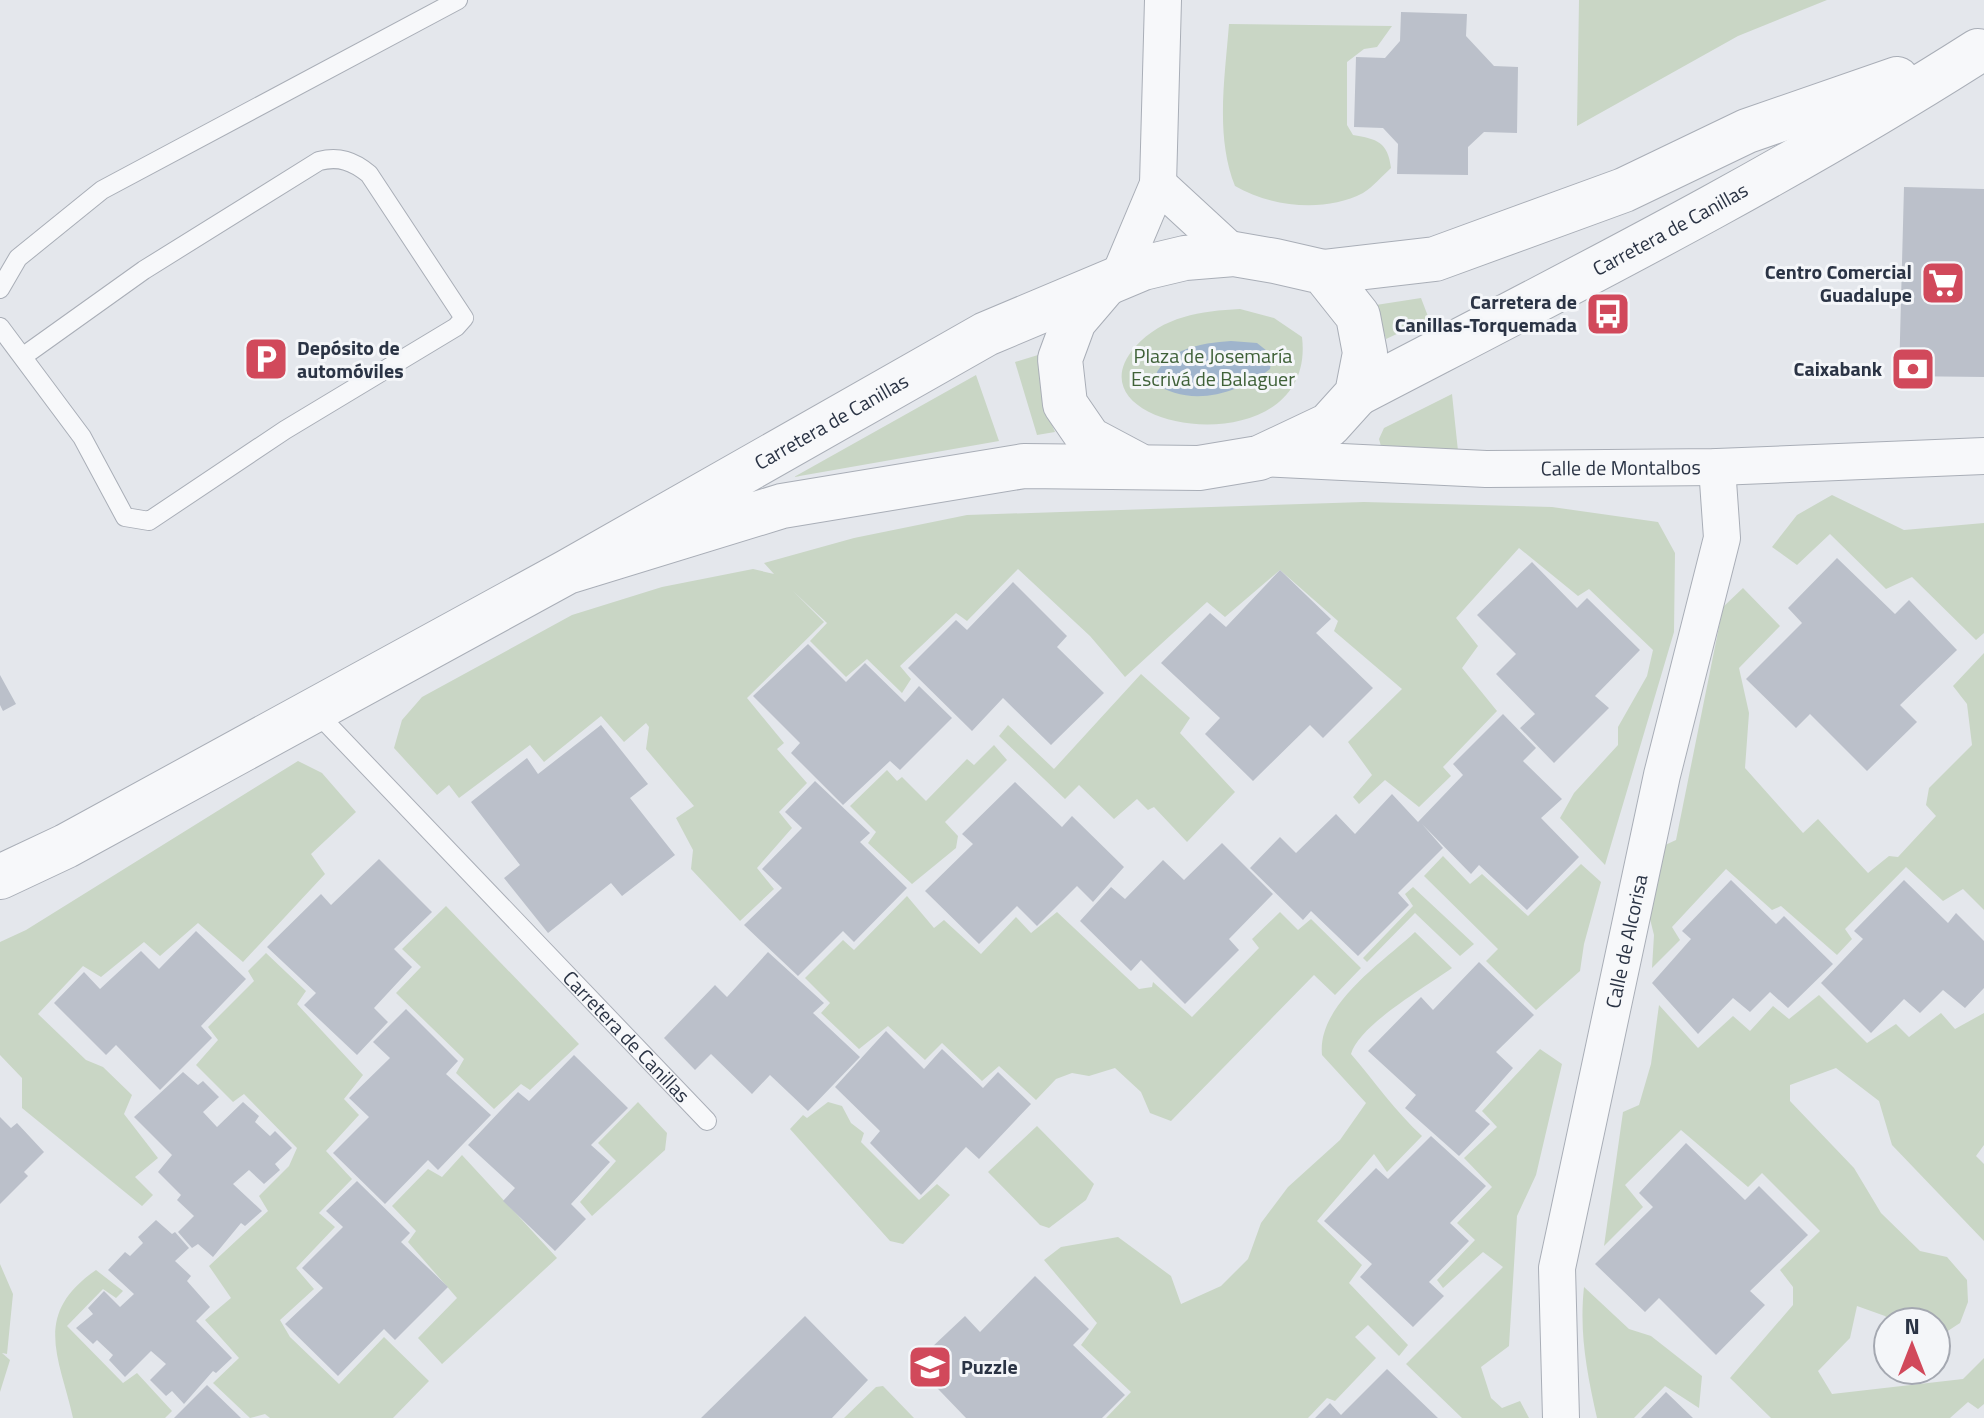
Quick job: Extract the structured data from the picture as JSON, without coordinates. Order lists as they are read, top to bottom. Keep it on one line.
{"streets":{"street":["Carretera de Canillas","Calle de Montalbos","Calle de Alcorisa"]},"crossings":[["Carretera de Canillas","Calle de Montalbos"],["Calle de Montalbos","Calle de Alcorisa"]],"parks":["Plaza de Josemaría Escrivá de Balaguer"],"places":{"supermarket":["Centro Comercial Guadalupe"],"bus stop":["Carretera de Canillas-Torquemada"],"parking":["Depósito de automóviles"],"bank":["Caixabank"],"school or university":["Puzzle"]},"north":"top"}
